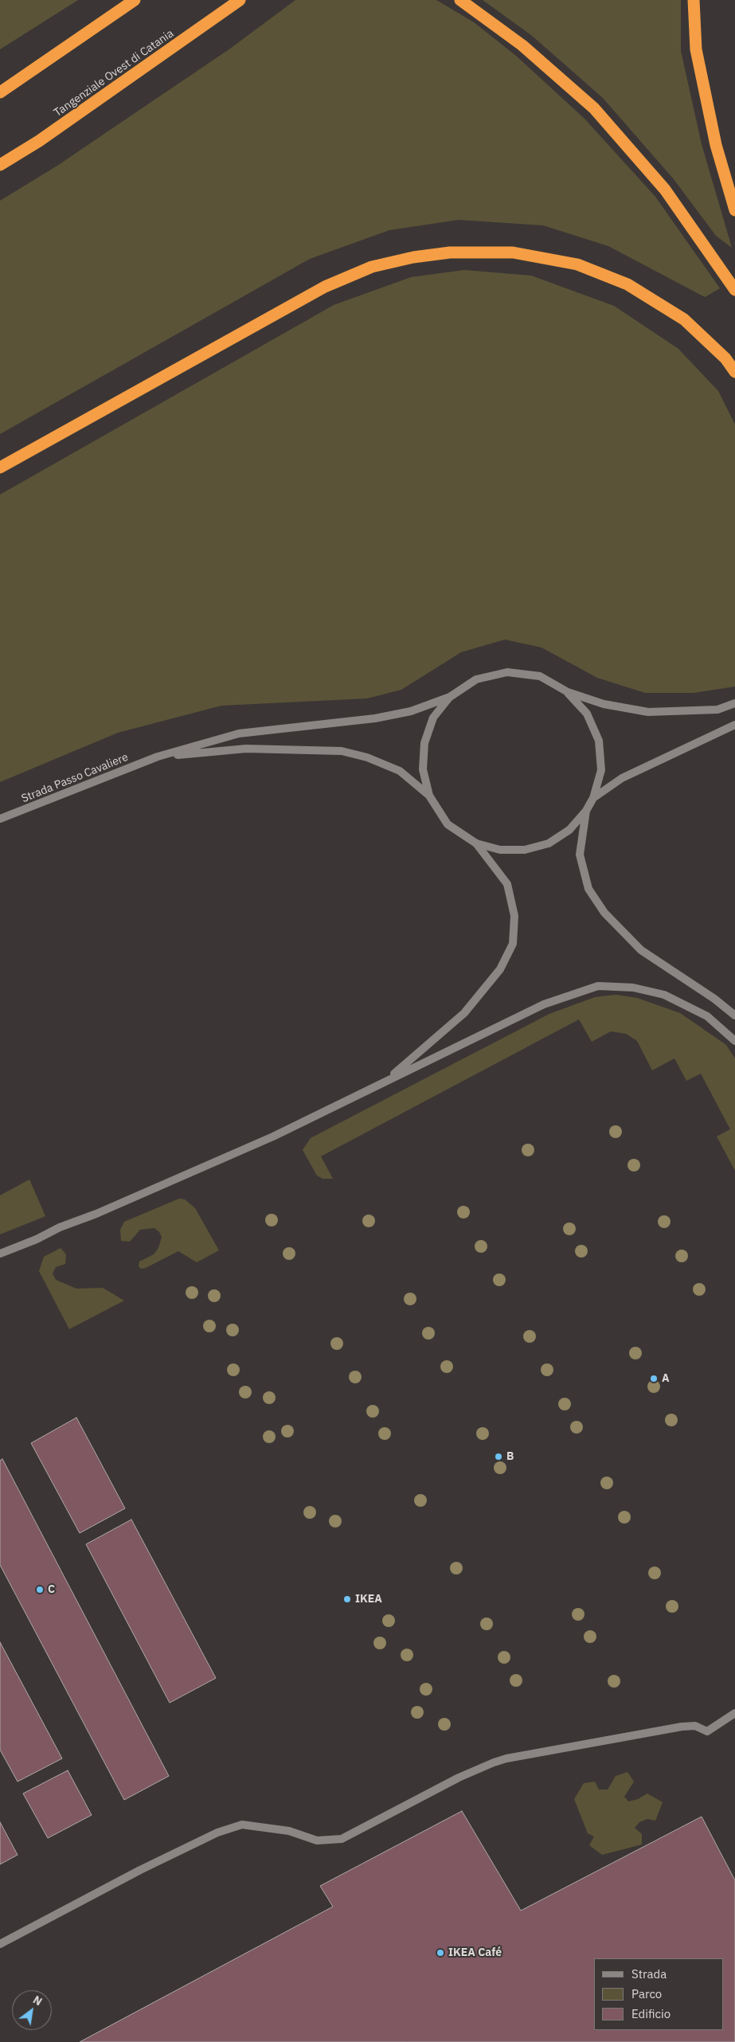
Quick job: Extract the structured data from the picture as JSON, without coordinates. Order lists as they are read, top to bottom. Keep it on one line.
{"streets":{"highway":["Tangenziale Ovest di Catania"],"street":["Strada Passo Cavaliere"]},"places":["A","B","C","IKEA","IKEA Café"],"legend":["Strada","Parco","Edificio"],"north":"top right"}
